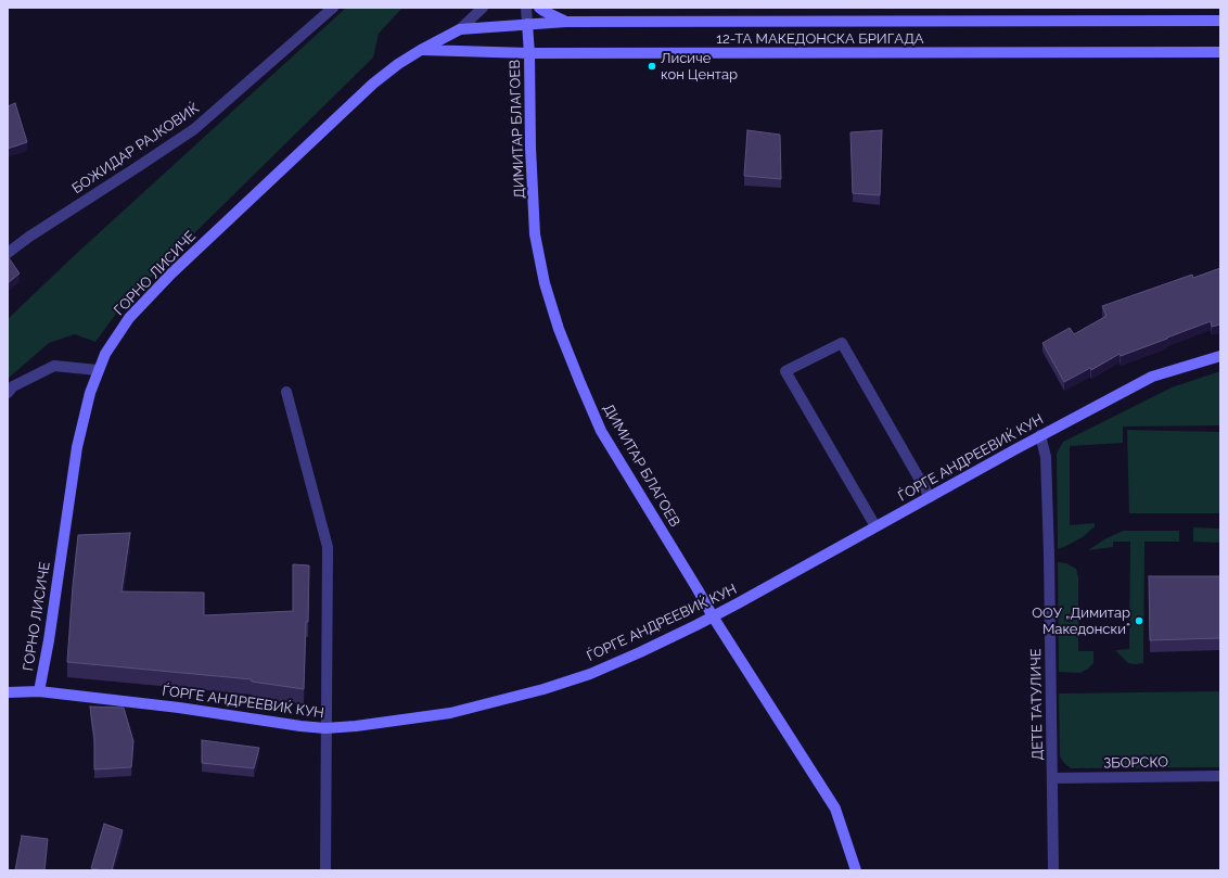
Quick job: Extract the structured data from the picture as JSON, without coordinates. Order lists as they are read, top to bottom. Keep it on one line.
{"streets":{"street":["12-ТА МАКЕДОНСКА БРИГАДА","ДИМИТАР БЛАГОЕВ","БОЖИДАР РАЈКОВИЌ","ГОРНО ЛИСИЧЕ","ЃОРГЕ АНДРЕЕВИЌ КУН","ДЕТЕ ТАТУЛИЧЕ","ЗБОРСКО"]},"crossings":[["12-ТА МАКЕДОНСКА БРИГАДА","ДИМИТАР БЛАГОЕВ"],["12-ТА МАКЕДОНСКА БРИГАДА","ГОРНО ЛИСИЧЕ"],["ДИМИТАР БЛАГОЕВ","ЃОРГЕ АНДРЕЕВИЌ КУН"],["ГОРНО ЛИСИЧЕ","ЃОРГЕ АНДРЕЕВИЌ КУН"],["ЃОРГЕ АНДРЕЕВИЌ КУН","ДЕТЕ ТАТУЛИЧЕ"],["ДЕТЕ ТАТУЛИЧЕ","ЗБОРСКО"]],"places":["Лисиче кон Центар","ООУ „Димитар Македонски“"]}
